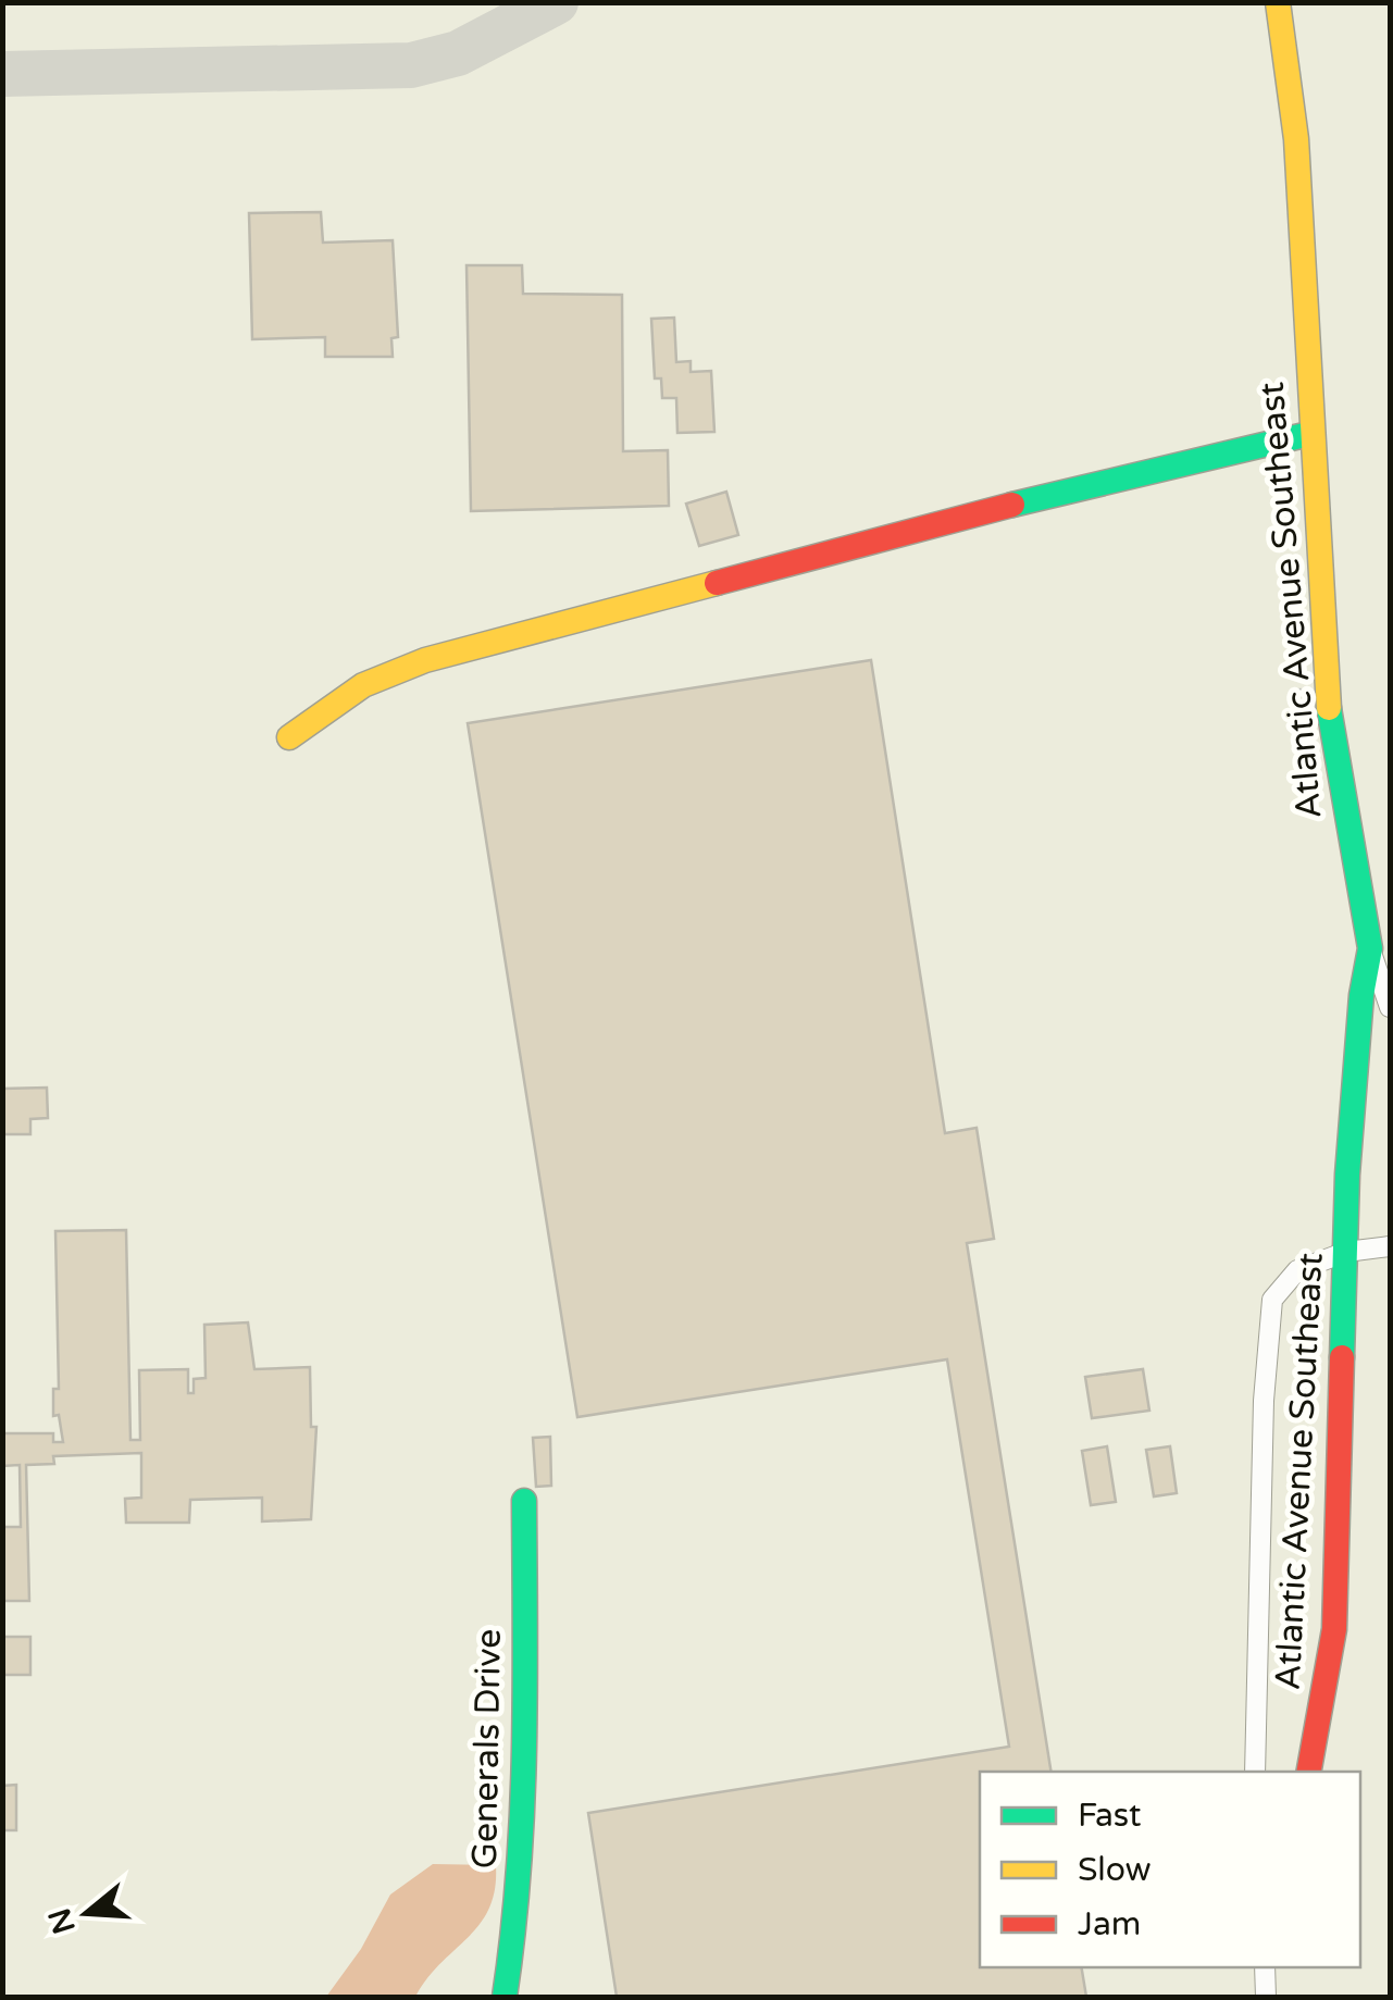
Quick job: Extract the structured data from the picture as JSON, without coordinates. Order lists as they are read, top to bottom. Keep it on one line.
{"streets":{"street":["Atlantic Avenue Southeast","Generals Drive"]},"legend":["Fast","Slow","Jam"],"north":"left"}
